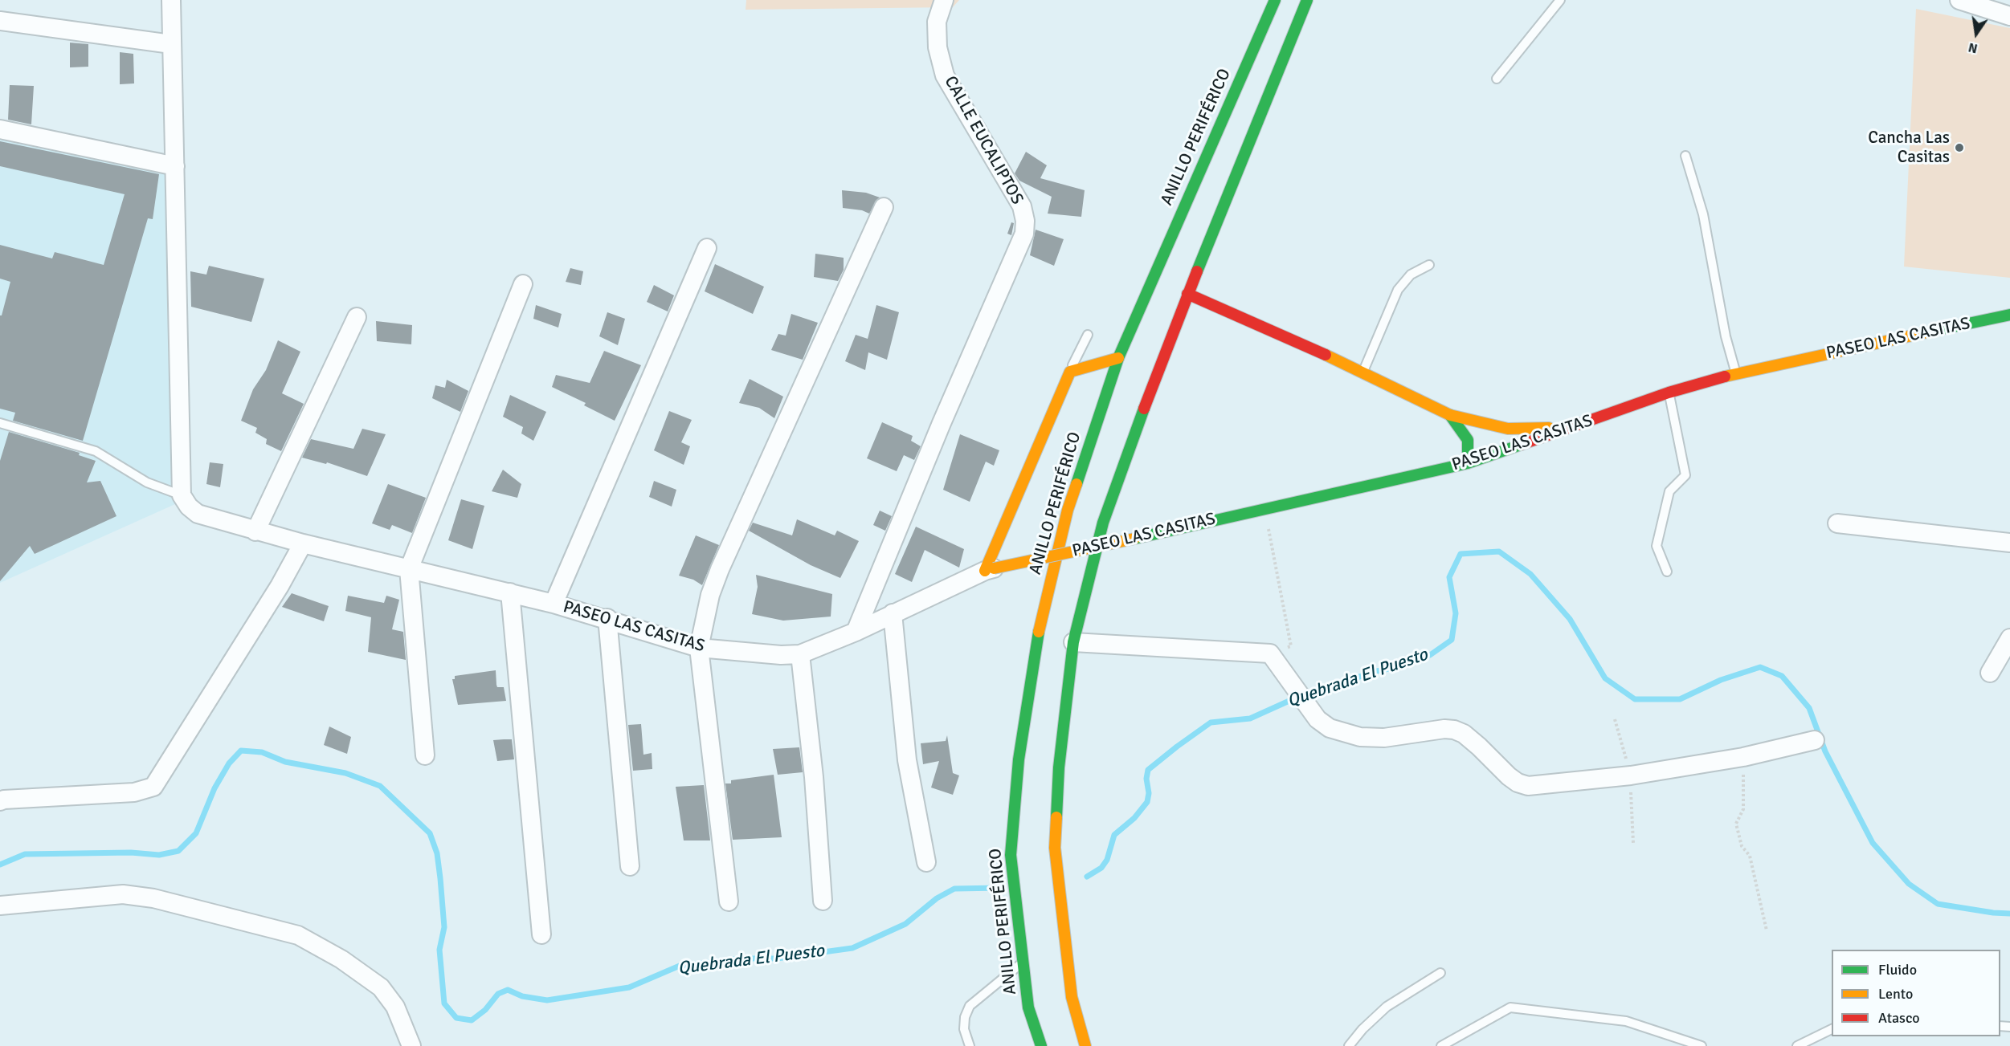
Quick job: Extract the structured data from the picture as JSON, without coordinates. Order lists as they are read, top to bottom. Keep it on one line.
{"streets":{"main road":["ANILLO PERIFÉRICO","PASEO LAS CASITAS"],"street":["CALLE EUCALIPTOS"]},"crossings":[["CALLE EUCALIPTOS","PASEO LAS CASITAS"]],"water":["Quebrada El Puesto"],"places":["Cancha Las Casitas"],"legend":["Fluido","Lento","Atasco"],"north":"bottom"}
